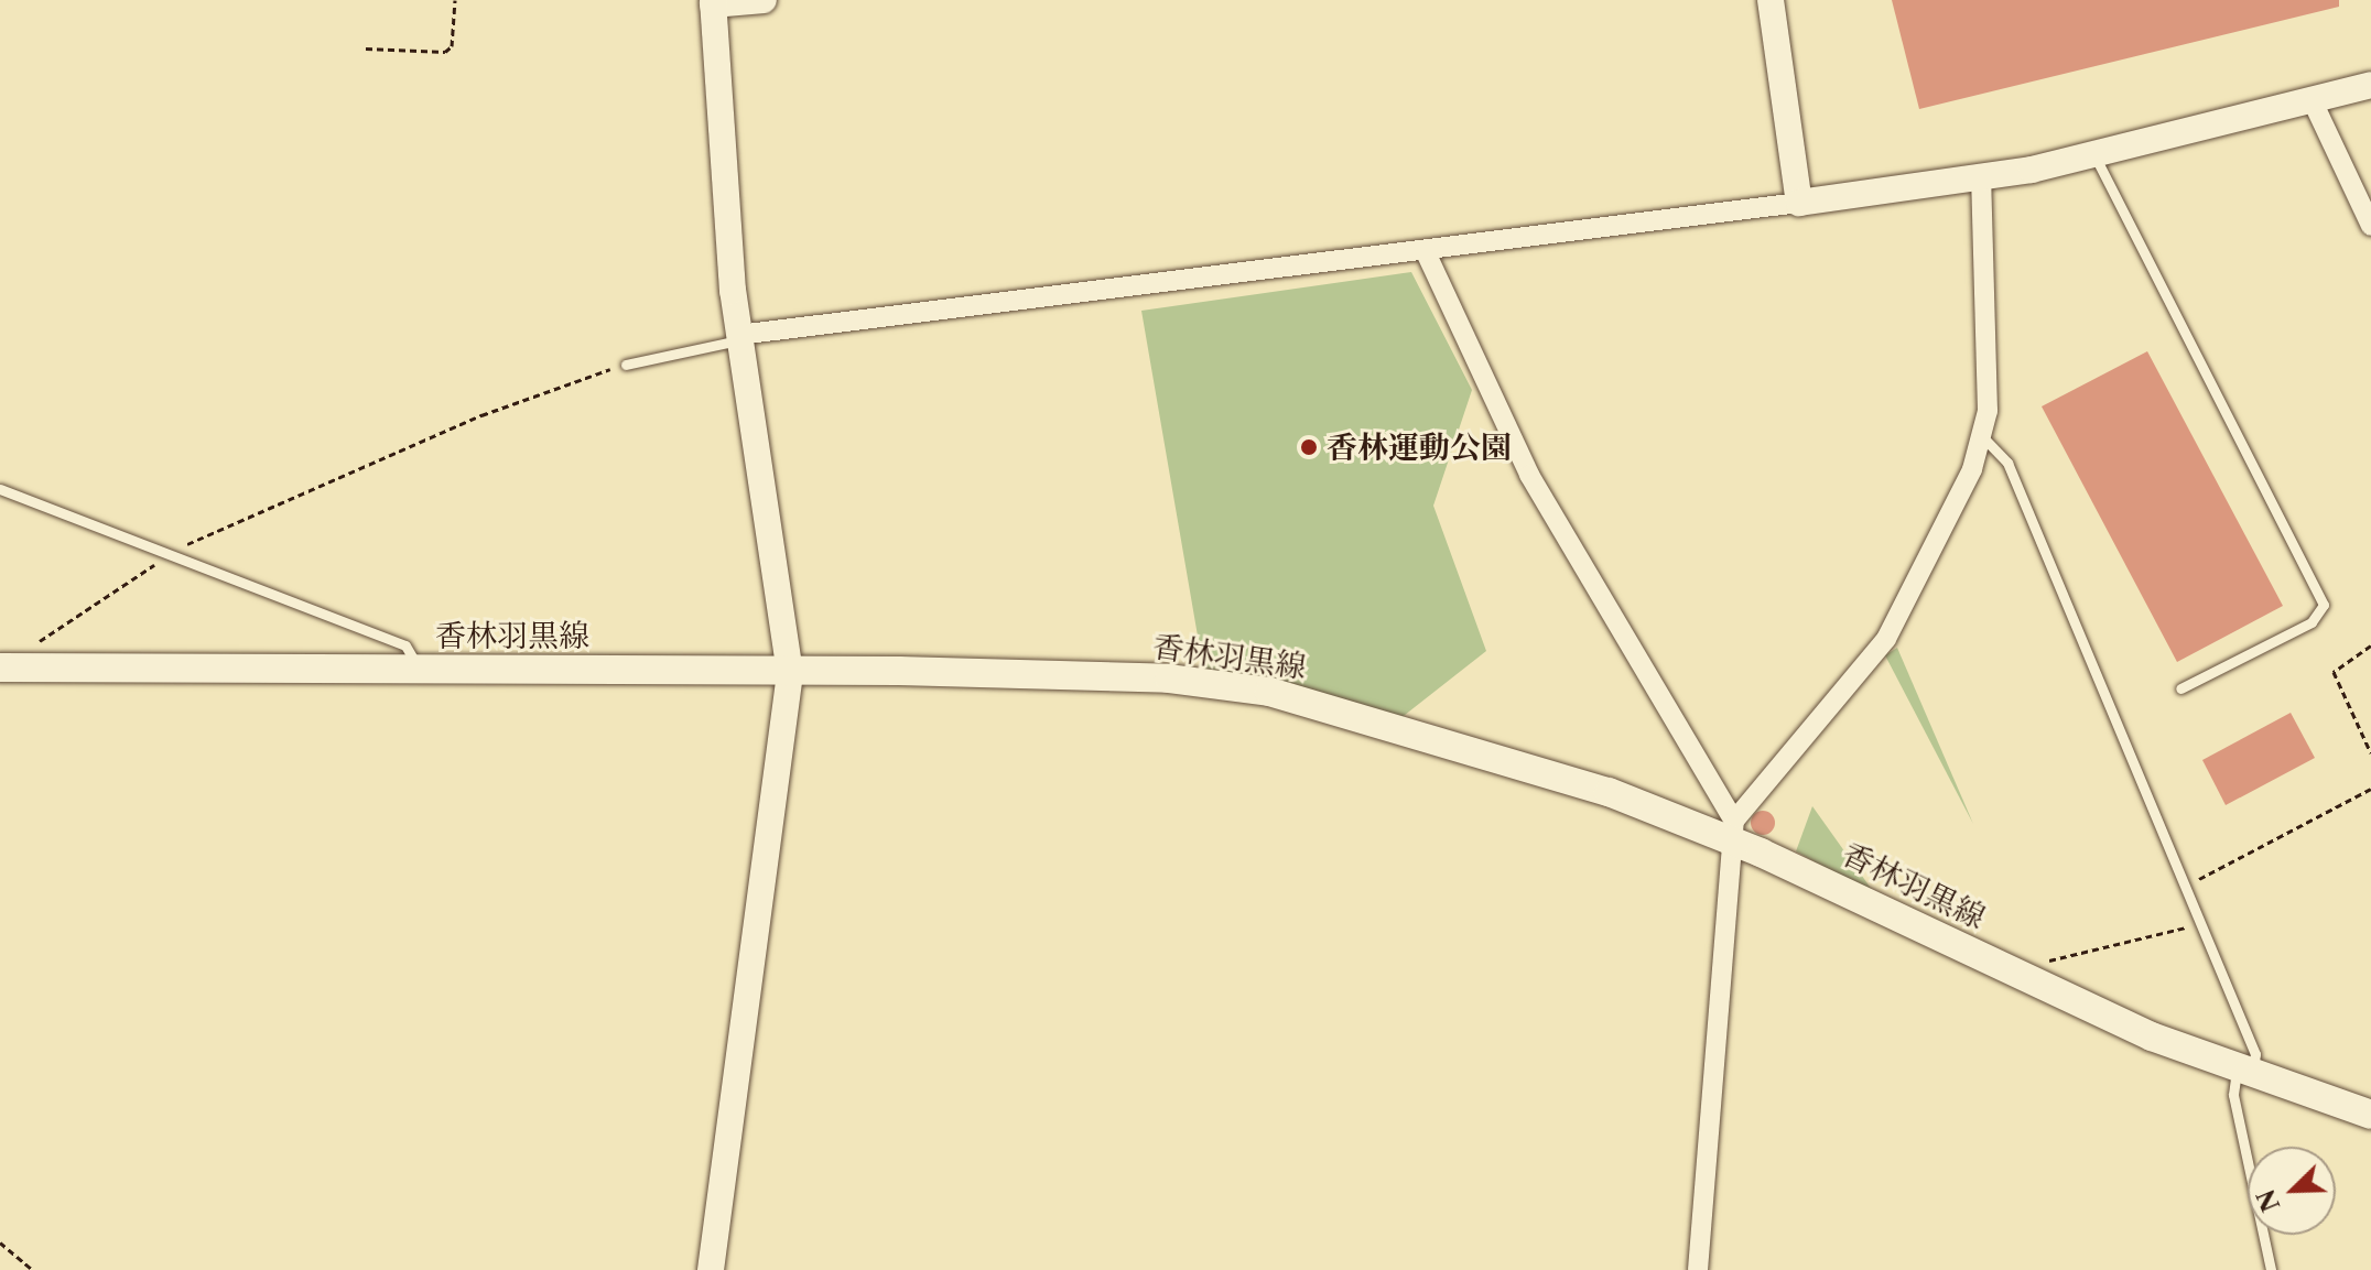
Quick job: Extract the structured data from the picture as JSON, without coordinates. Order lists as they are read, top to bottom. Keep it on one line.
{"streets":{"main road":["香林羽黒線"]},"places":["香林運動公園"],"north":"bottom left"}
